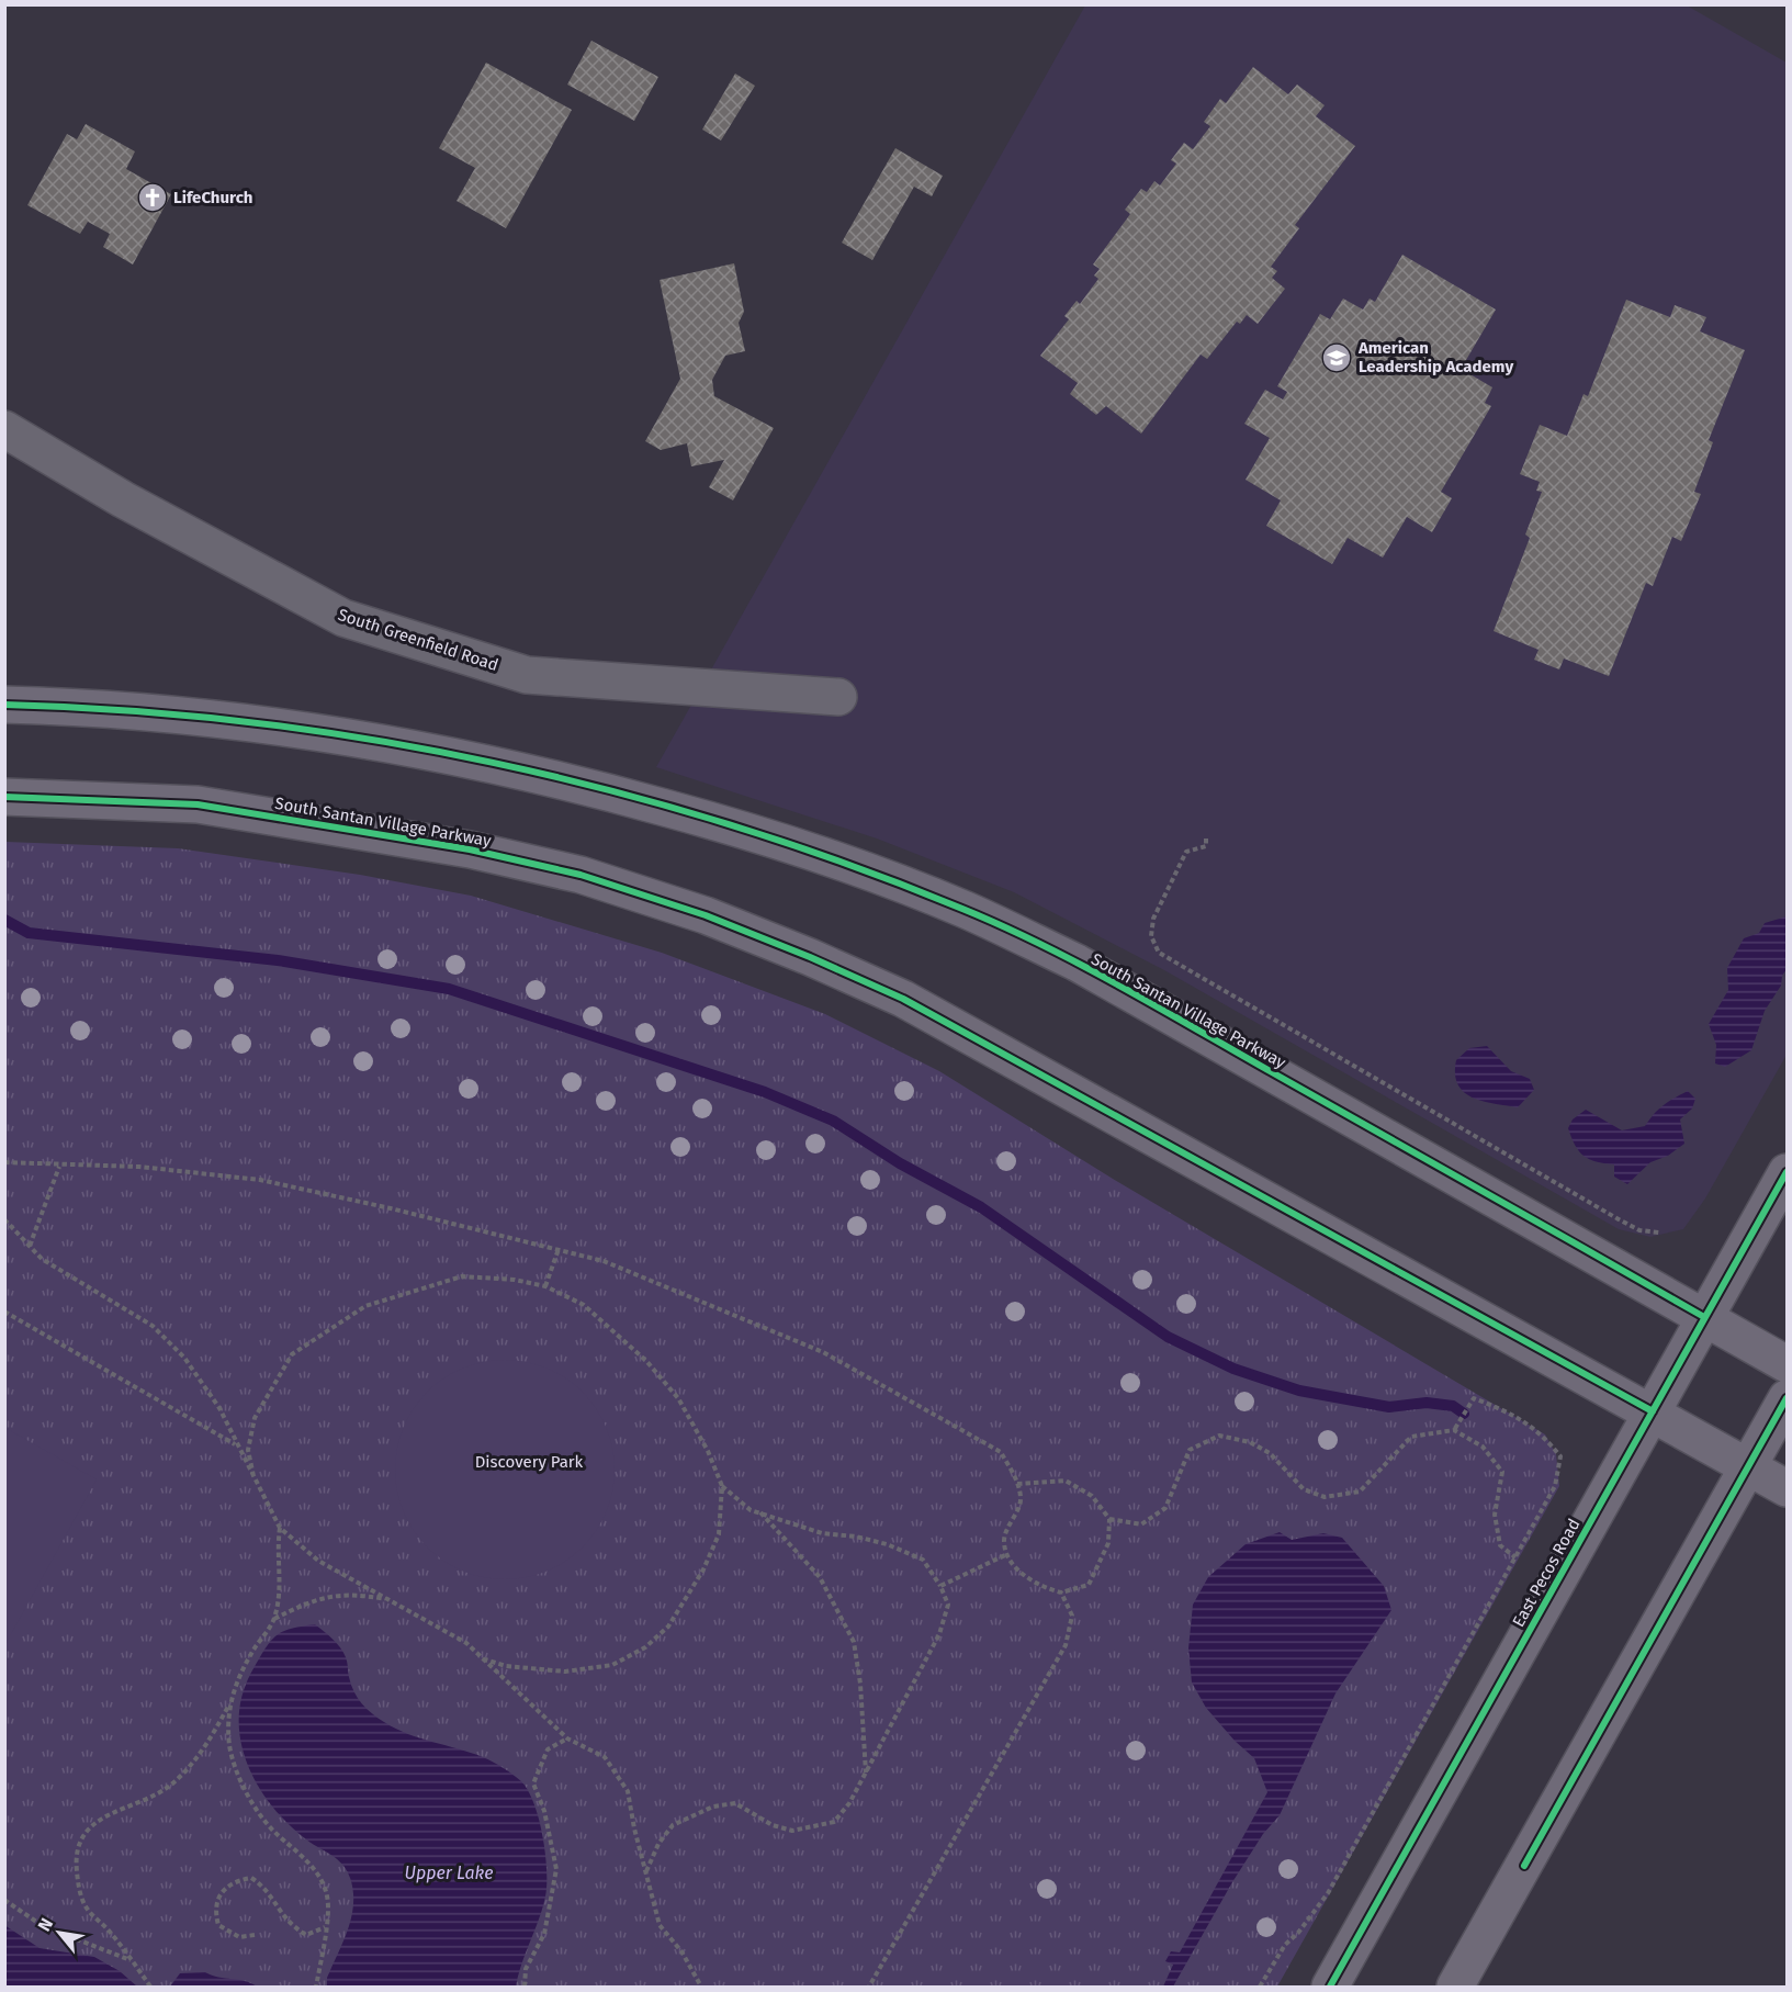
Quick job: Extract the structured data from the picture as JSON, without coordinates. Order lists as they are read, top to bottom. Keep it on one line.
{"streets":{"main road":["South Santan Village Parkway","East Pecos Road"],"street":["South Greenfield Road"]},"crossings":[["South Santan Village Parkway","East Pecos Road"]],"water":["Upper Lake"],"parks":["Discovery Park"],"places":{"church":["LifeChurch"],"school or university":["American Leadership Academy"]},"north":"top left"}
